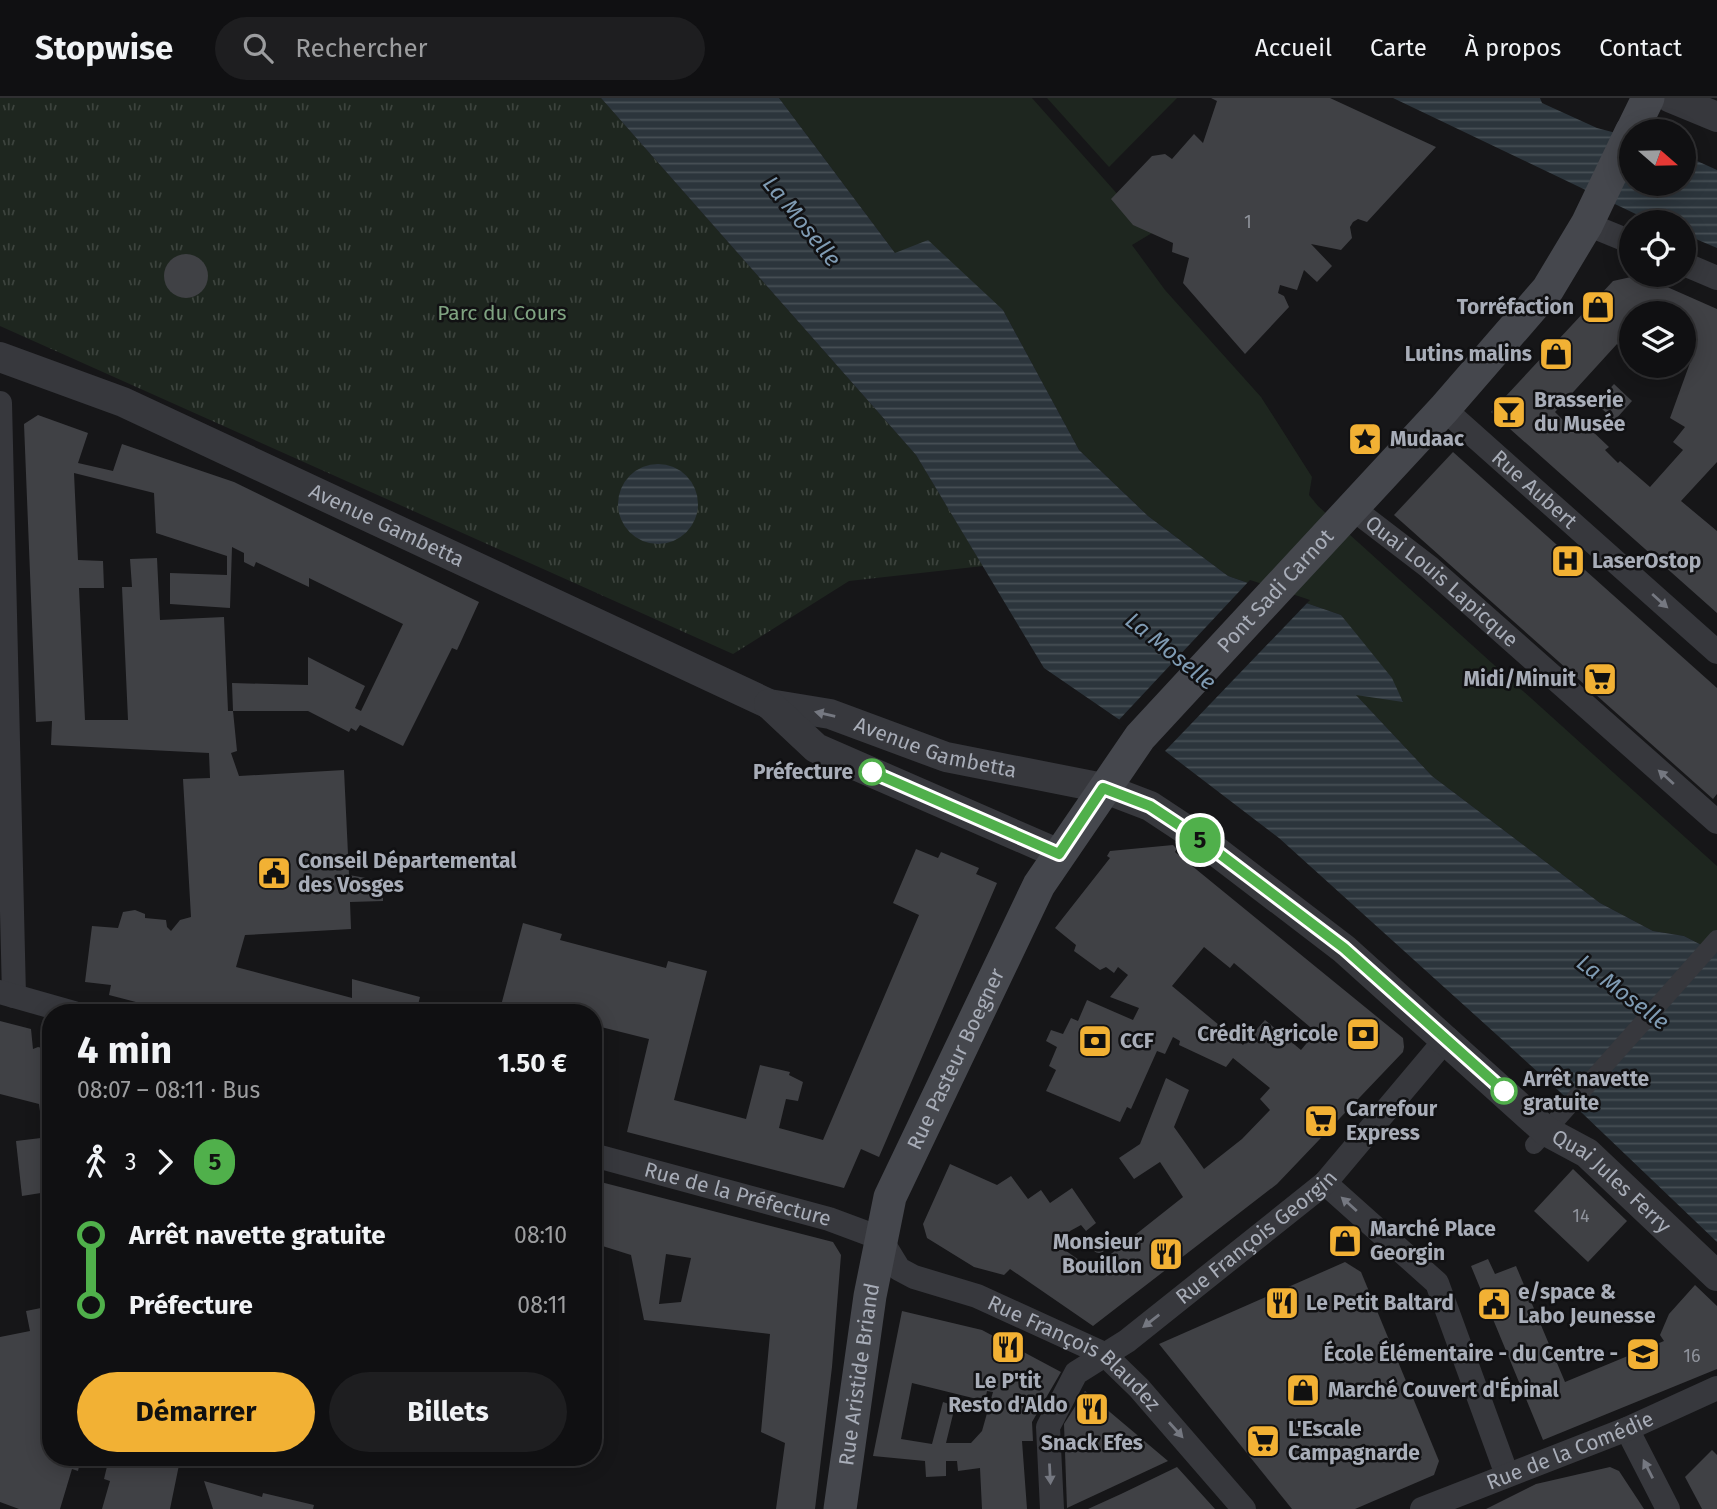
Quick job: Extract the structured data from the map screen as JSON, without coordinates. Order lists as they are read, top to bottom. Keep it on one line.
{"streets":{"main road":["Pont Sadi Carnot","Rue Pasteur Boegner","Rue Aristide Briand"],"street":["Rue Aubert","Avenue Gambetta","Quai Louis Lapicque","Quai Jules Ferry","Rue de la Préfecture","Rue François Georgin","Rue François Blaudez","Rue de la Comédie"]},"crossings":[["Rue Aubert","Pont Sadi Carnot"],["Avenue Gambetta","Pont Sadi Carnot"],["Avenue Gambetta","Rue Pasteur Boegner"],["Avenue Gambetta","Quai Jules Ferry"],["Quai Louis Lapicque","Pont Sadi Carnot"],["Pont Sadi Carnot","Rue Pasteur Boegner"],["Pont Sadi Carnot","Quai Jules Ferry"],["Rue Pasteur Boegner","Quai Jules Ferry"],["Rue Pasteur Boegner","Rue de la Préfecture"],["Rue Pasteur Boegner","Rue François Blaudez"],["Rue Pasteur Boegner","Rue Aristide Briand"],["Quai Jules Ferry","Rue François Georgin"],["Rue de la Préfecture","Rue François Blaudez"],["Rue de la Préfecture","Rue Aristide Briand"],["Rue François Georgin","Rue François Blaudez"],["Rue François Blaudez","Rue Aristide Briand"]],"one_way":["Rue Aubert","Quai Louis Lapicque","Rue François Georgin","Rue François Blaudez"],"water":["La Moselle"],"parks":["Parc du Cours"],"places":{"shop":["Torréfaction","Lutins malins","Marché Place Georgin","Marché Couvert d'Épinal"],"bar":["Brasserie du Musée"],"place":["Mudaac"],"hospital":["LaserOstop"],"supermarket":["Midi/Minuit","Carrefour Express","L'Escale Campagnarde"],"other":["Préfecture","Arrêt navette gratuite"],"public building":["Conseil Départemental des Vosges","e/space & Labo Jeunesse"],"bank":["Crédit Agricole","CCF"],"restaurant":["Monsieur Bouillon","Le Petit Baltard","Le P'tit Resto d'Aldo","Snack Efes"],"school or university":["École Élémentaire - du Centre -"]},"lines":["bus line 5"],"house_numbers":["1","14","16"],"north":"right","page":{"header":"Stopwise","search":"Rechercher","nav":["Accueil","Carte","À propos","Contact"],"on_map":"5","heading":["4 min","08:07 – 08:11 · Bus","1.50 €"],"legs":["3","5"],"list":[{"name":"Arrêt navette gratuite","value":"08:10"},{"name":"Préfecture","value":"08:11"}],"buttons":["Démarrer","Billets"]}}
